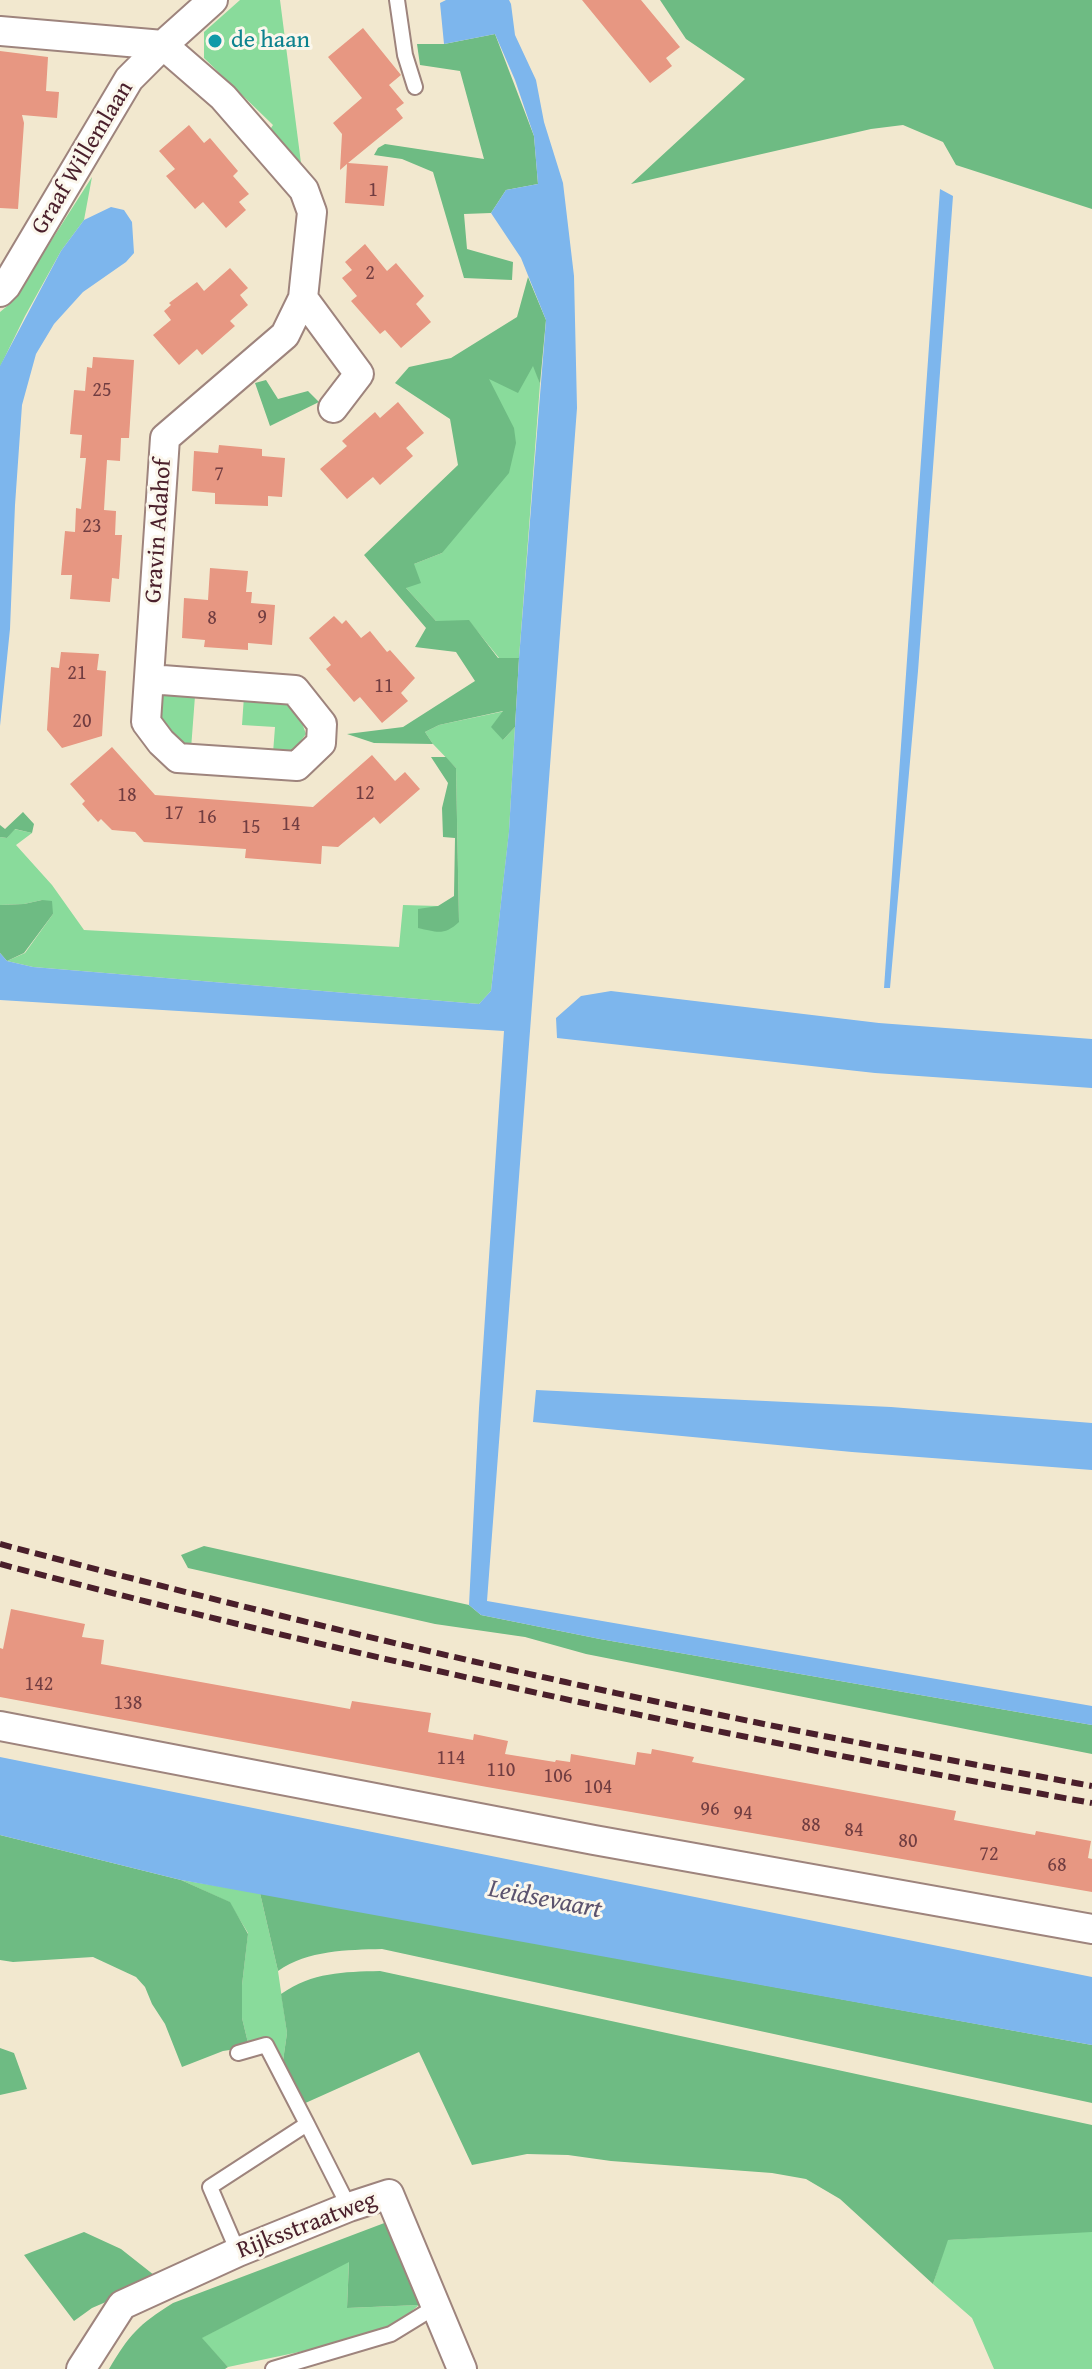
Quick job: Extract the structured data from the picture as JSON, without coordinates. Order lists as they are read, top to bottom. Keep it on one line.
{"streets":{"street":["Graaf Willemlaan","Gravin Adahof","Rijksstraatweg"]},"crossings":[["Graaf Willemlaan","Gravin Adahof"]],"water":["Leidsevaart"],"places":["de haan"],"house_numbers":["1","2","25","7","23","9","8","21","11","20","12","18","17","16","14","15","142","138","114","110","106","104","96","94","88","84","80","72","68"]}
